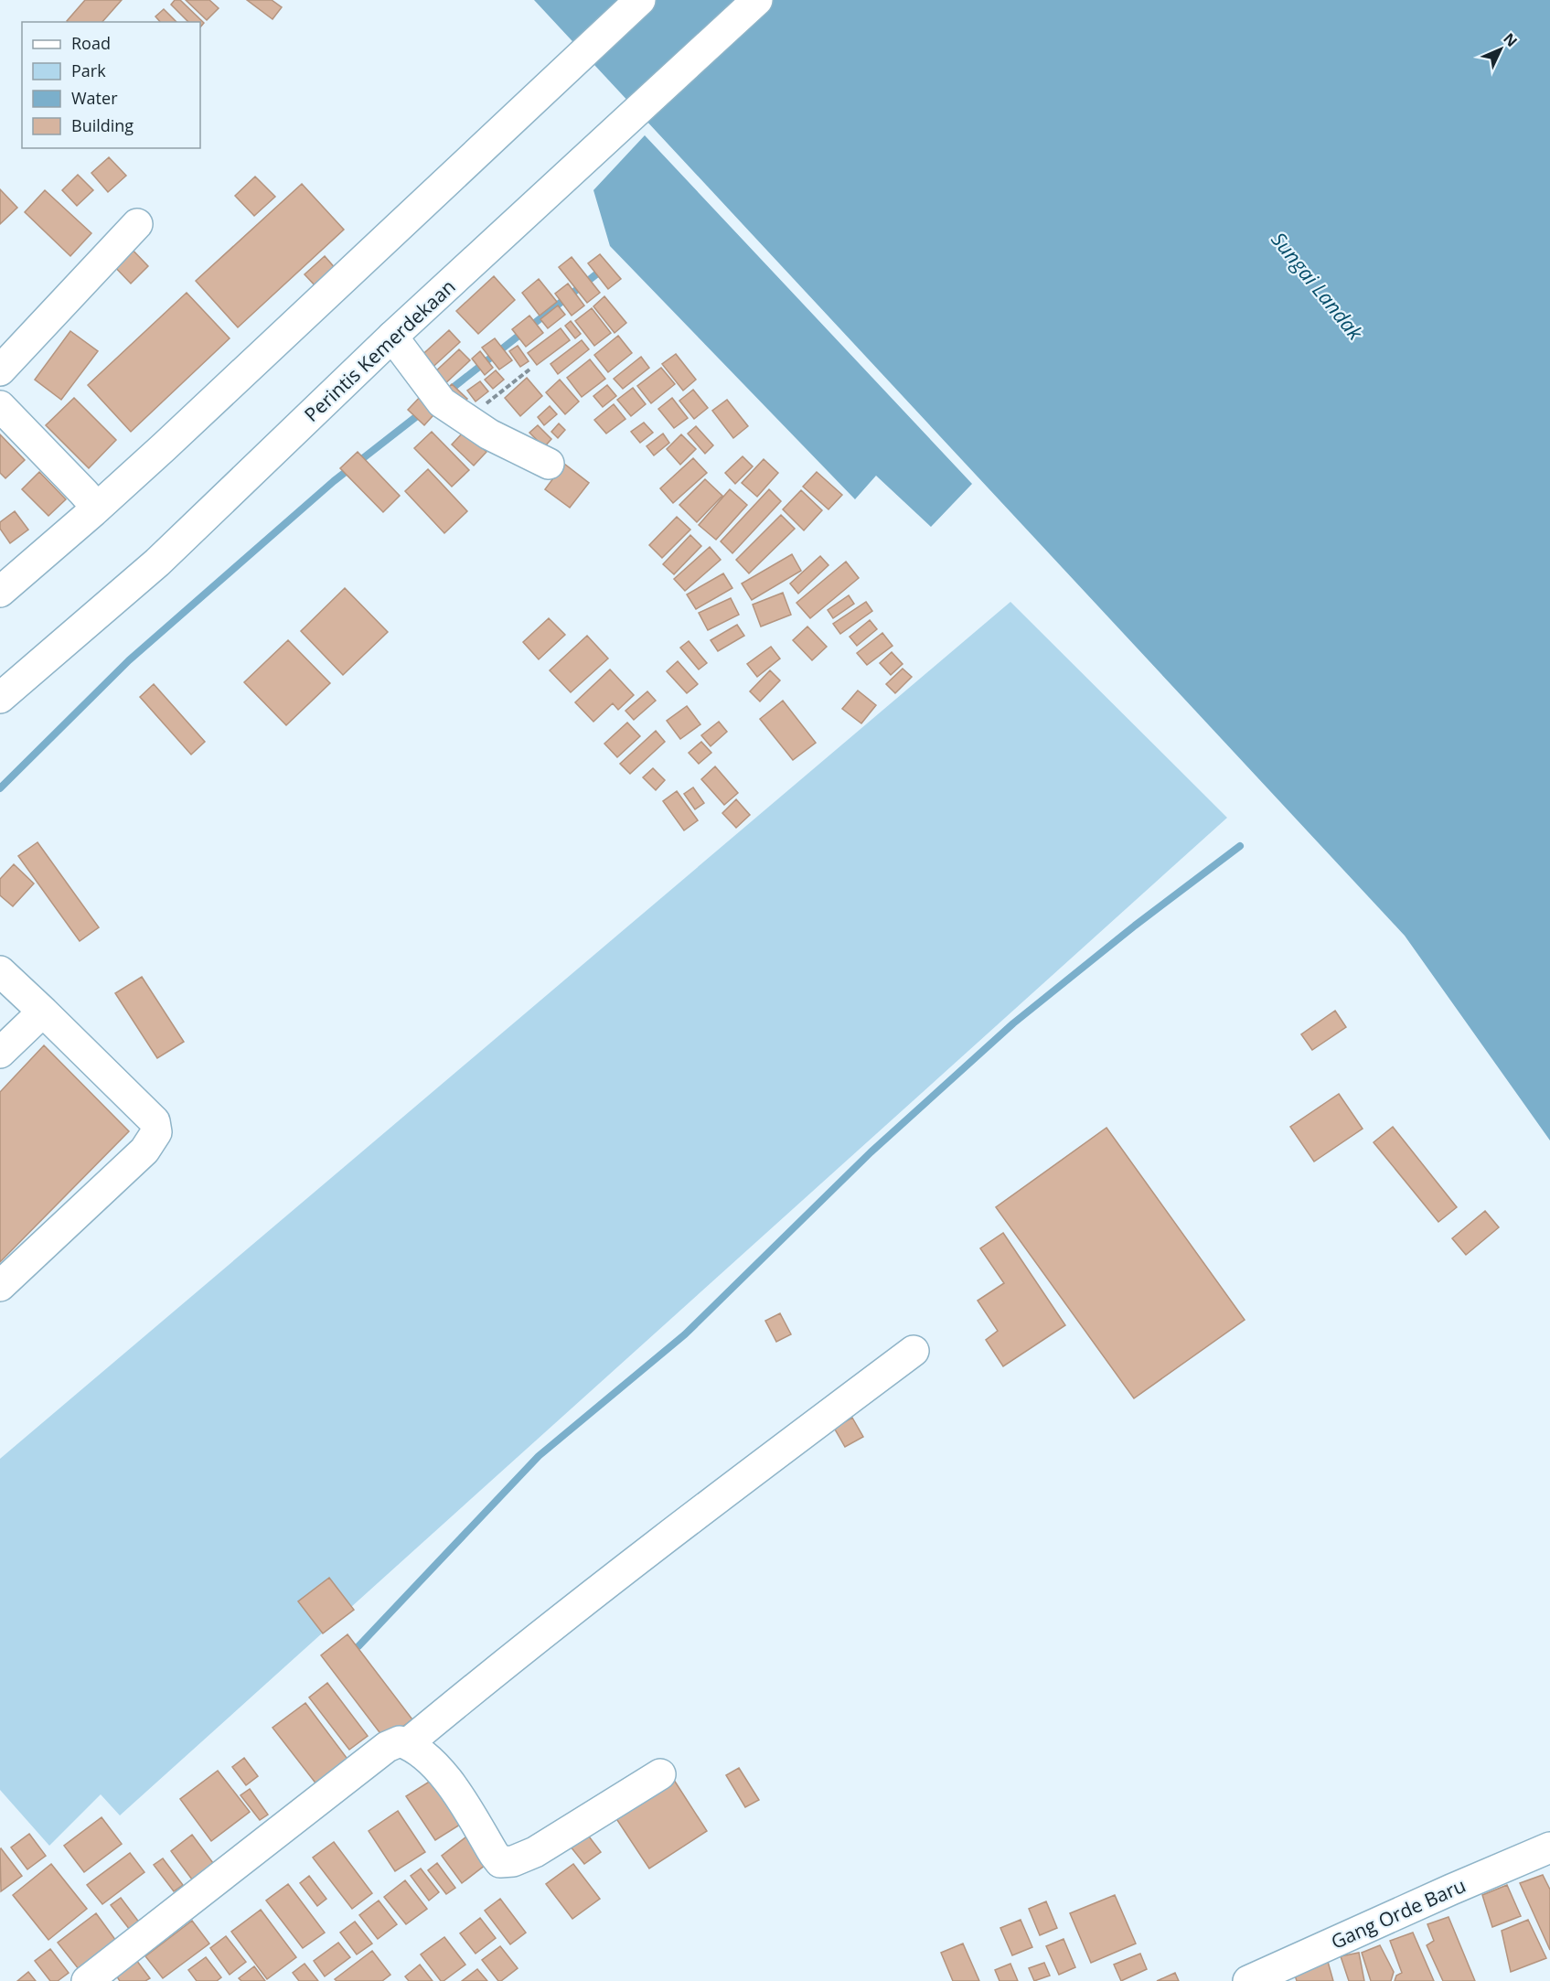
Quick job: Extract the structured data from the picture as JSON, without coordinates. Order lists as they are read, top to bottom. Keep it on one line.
{"streets":{"main road":["Perintis Kemerdekaan","Gang Orde Baru"]},"water":["Sungai Landak"],"legend":["Road","Park","Water","Building"],"north":"top right"}
